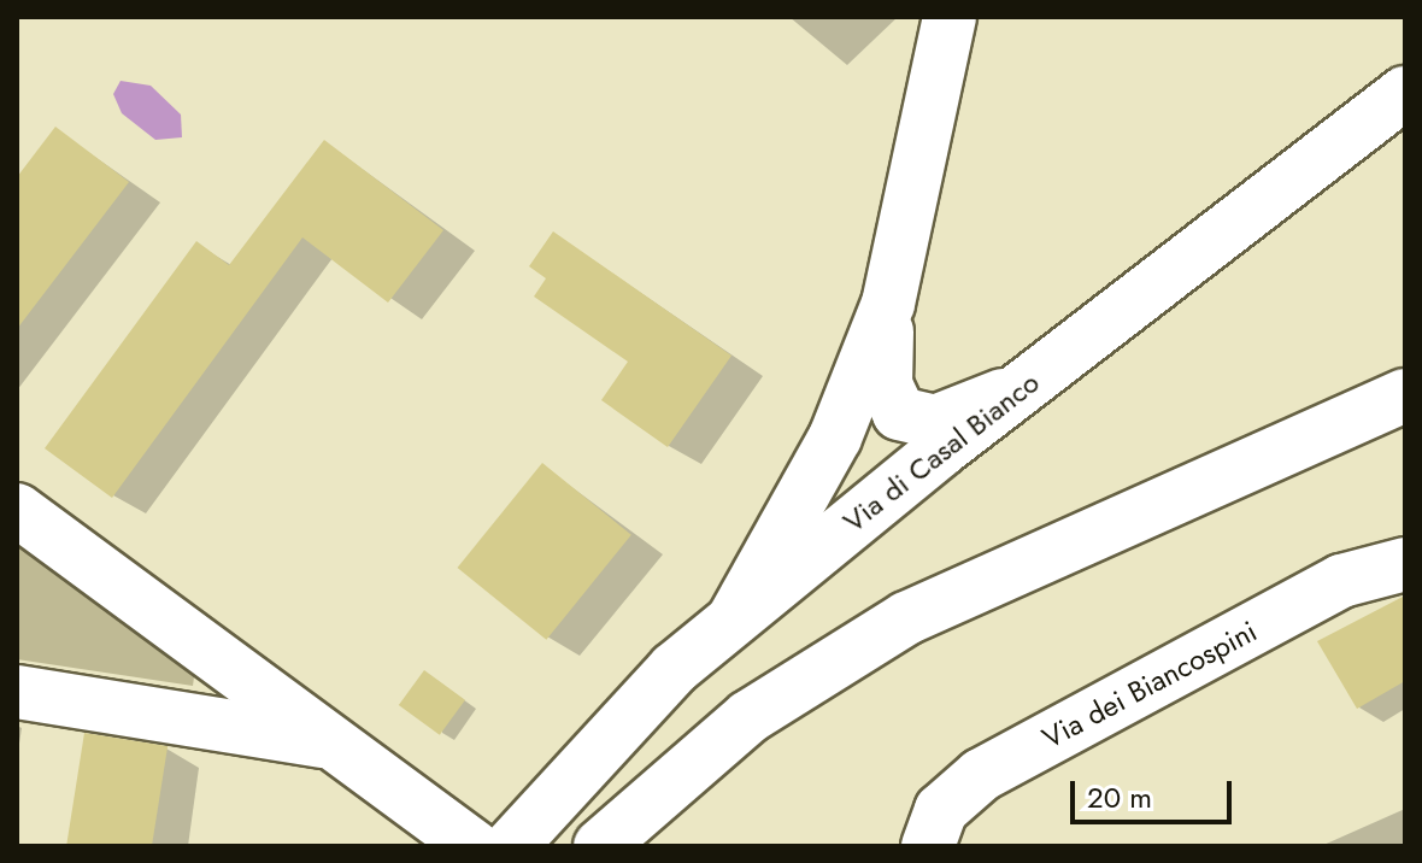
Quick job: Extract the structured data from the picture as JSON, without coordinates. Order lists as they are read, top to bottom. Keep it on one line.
{"streets":{"street":["Via di Casal Bianco","Via dei Biancospini"]},"scale_bar":"20 m"}
